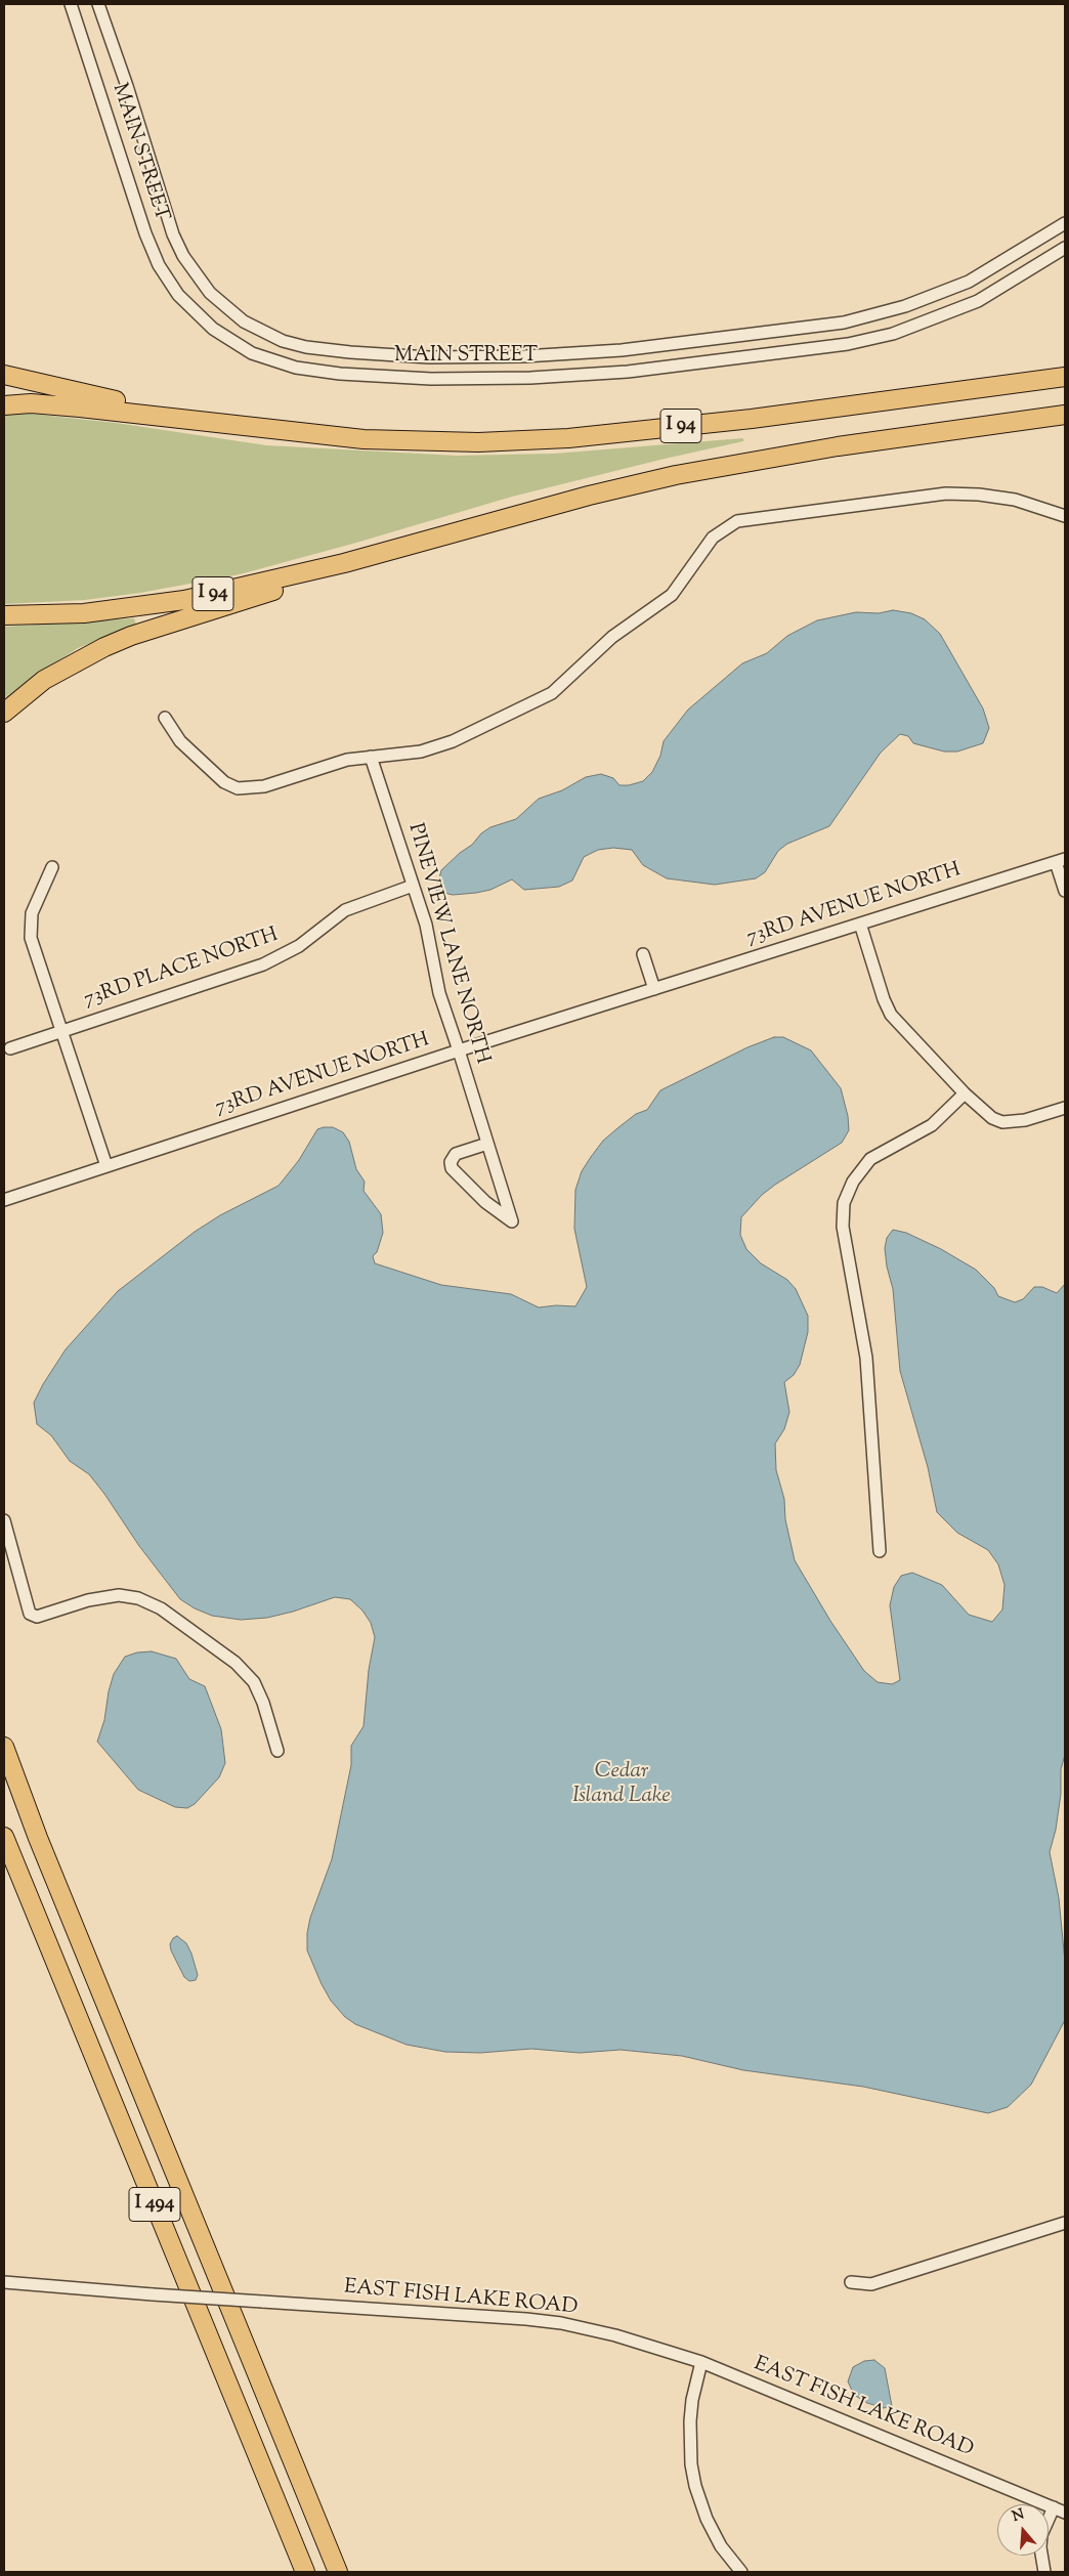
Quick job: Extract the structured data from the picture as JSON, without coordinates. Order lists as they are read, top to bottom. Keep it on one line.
{"streets":{"highway":["I 94","I 494"],"street":["MAIN STREET","73RD AVENUE NORTH","PINEVIEW LANE NORTH","73RD PLACE NORTH","EAST FISH LAKE ROAD"]},"crossings":[["73RD AVENUE NORTH","PINEVIEW LANE NORTH"],["PINEVIEW LANE NORTH","73RD PLACE NORTH"]],"water":["Cedar Island Lake"],"north":"top"}
